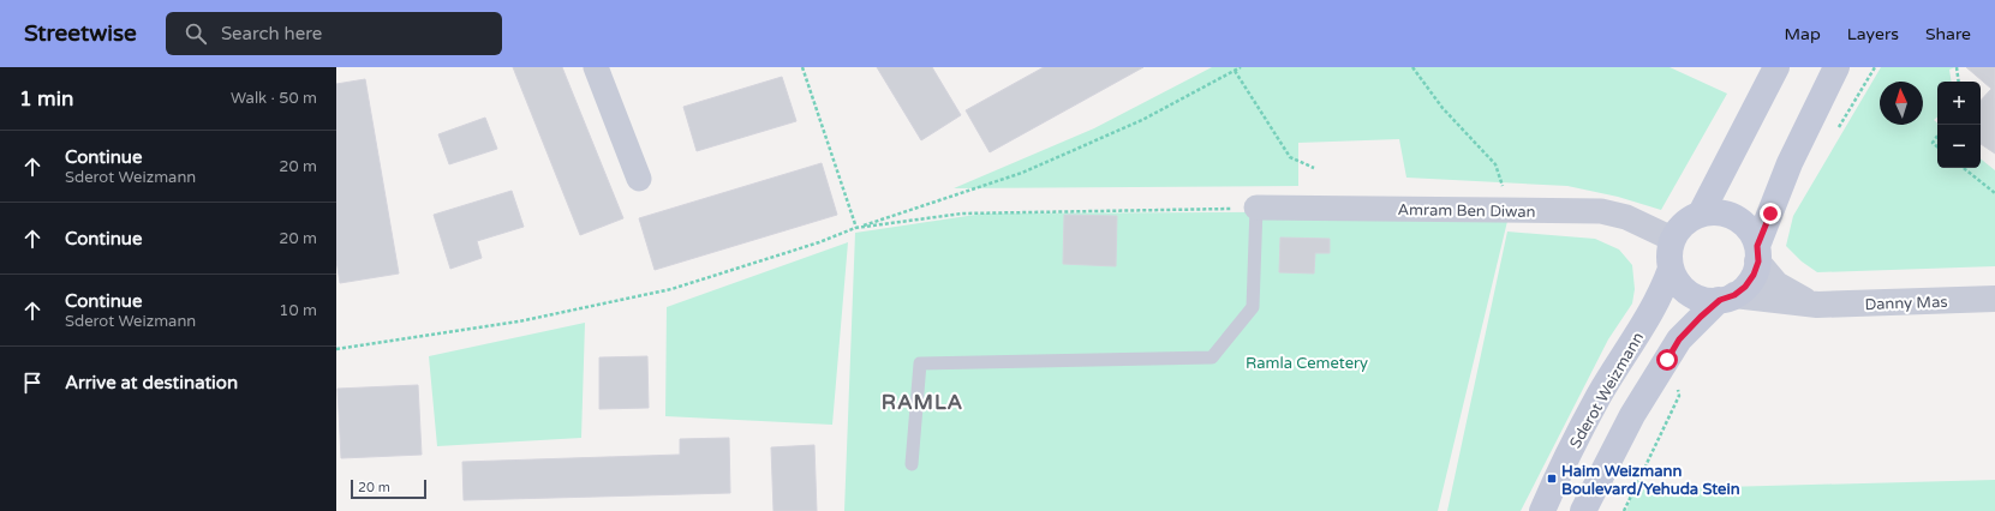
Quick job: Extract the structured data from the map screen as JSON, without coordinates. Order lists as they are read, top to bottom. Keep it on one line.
{"streets":{"main road":["Sderot Weizmann"],"street":["Amram Ben Diwan","Danny Mas"]},"crossings":[["Amram Ben Diwan","Danny Mas"],["Amram Ben Diwan","Sderot Weizmann"],["Danny Mas","Sderot Weizmann"]],"districts":["RAMLA"],"parks":["Ramla Cemetery"],"places":{"transit":["Haim Weizmann Boulevard/Yehuda Stein"]},"scale_bar":"20 m","north":"top","page":{"header":"Streetwise","search":"Search here","nav":["Map","Layers","Share"],"heading":["1 min","Walk · 50 m"],"map_buttons":["+","−"],"list":[["Continue","Sderot Weizmann","20 m"],["Continue","20 m"],["Continue","Sderot Weizmann","10 m"],"Arrive at destination"],"scale":"20 m"}}
